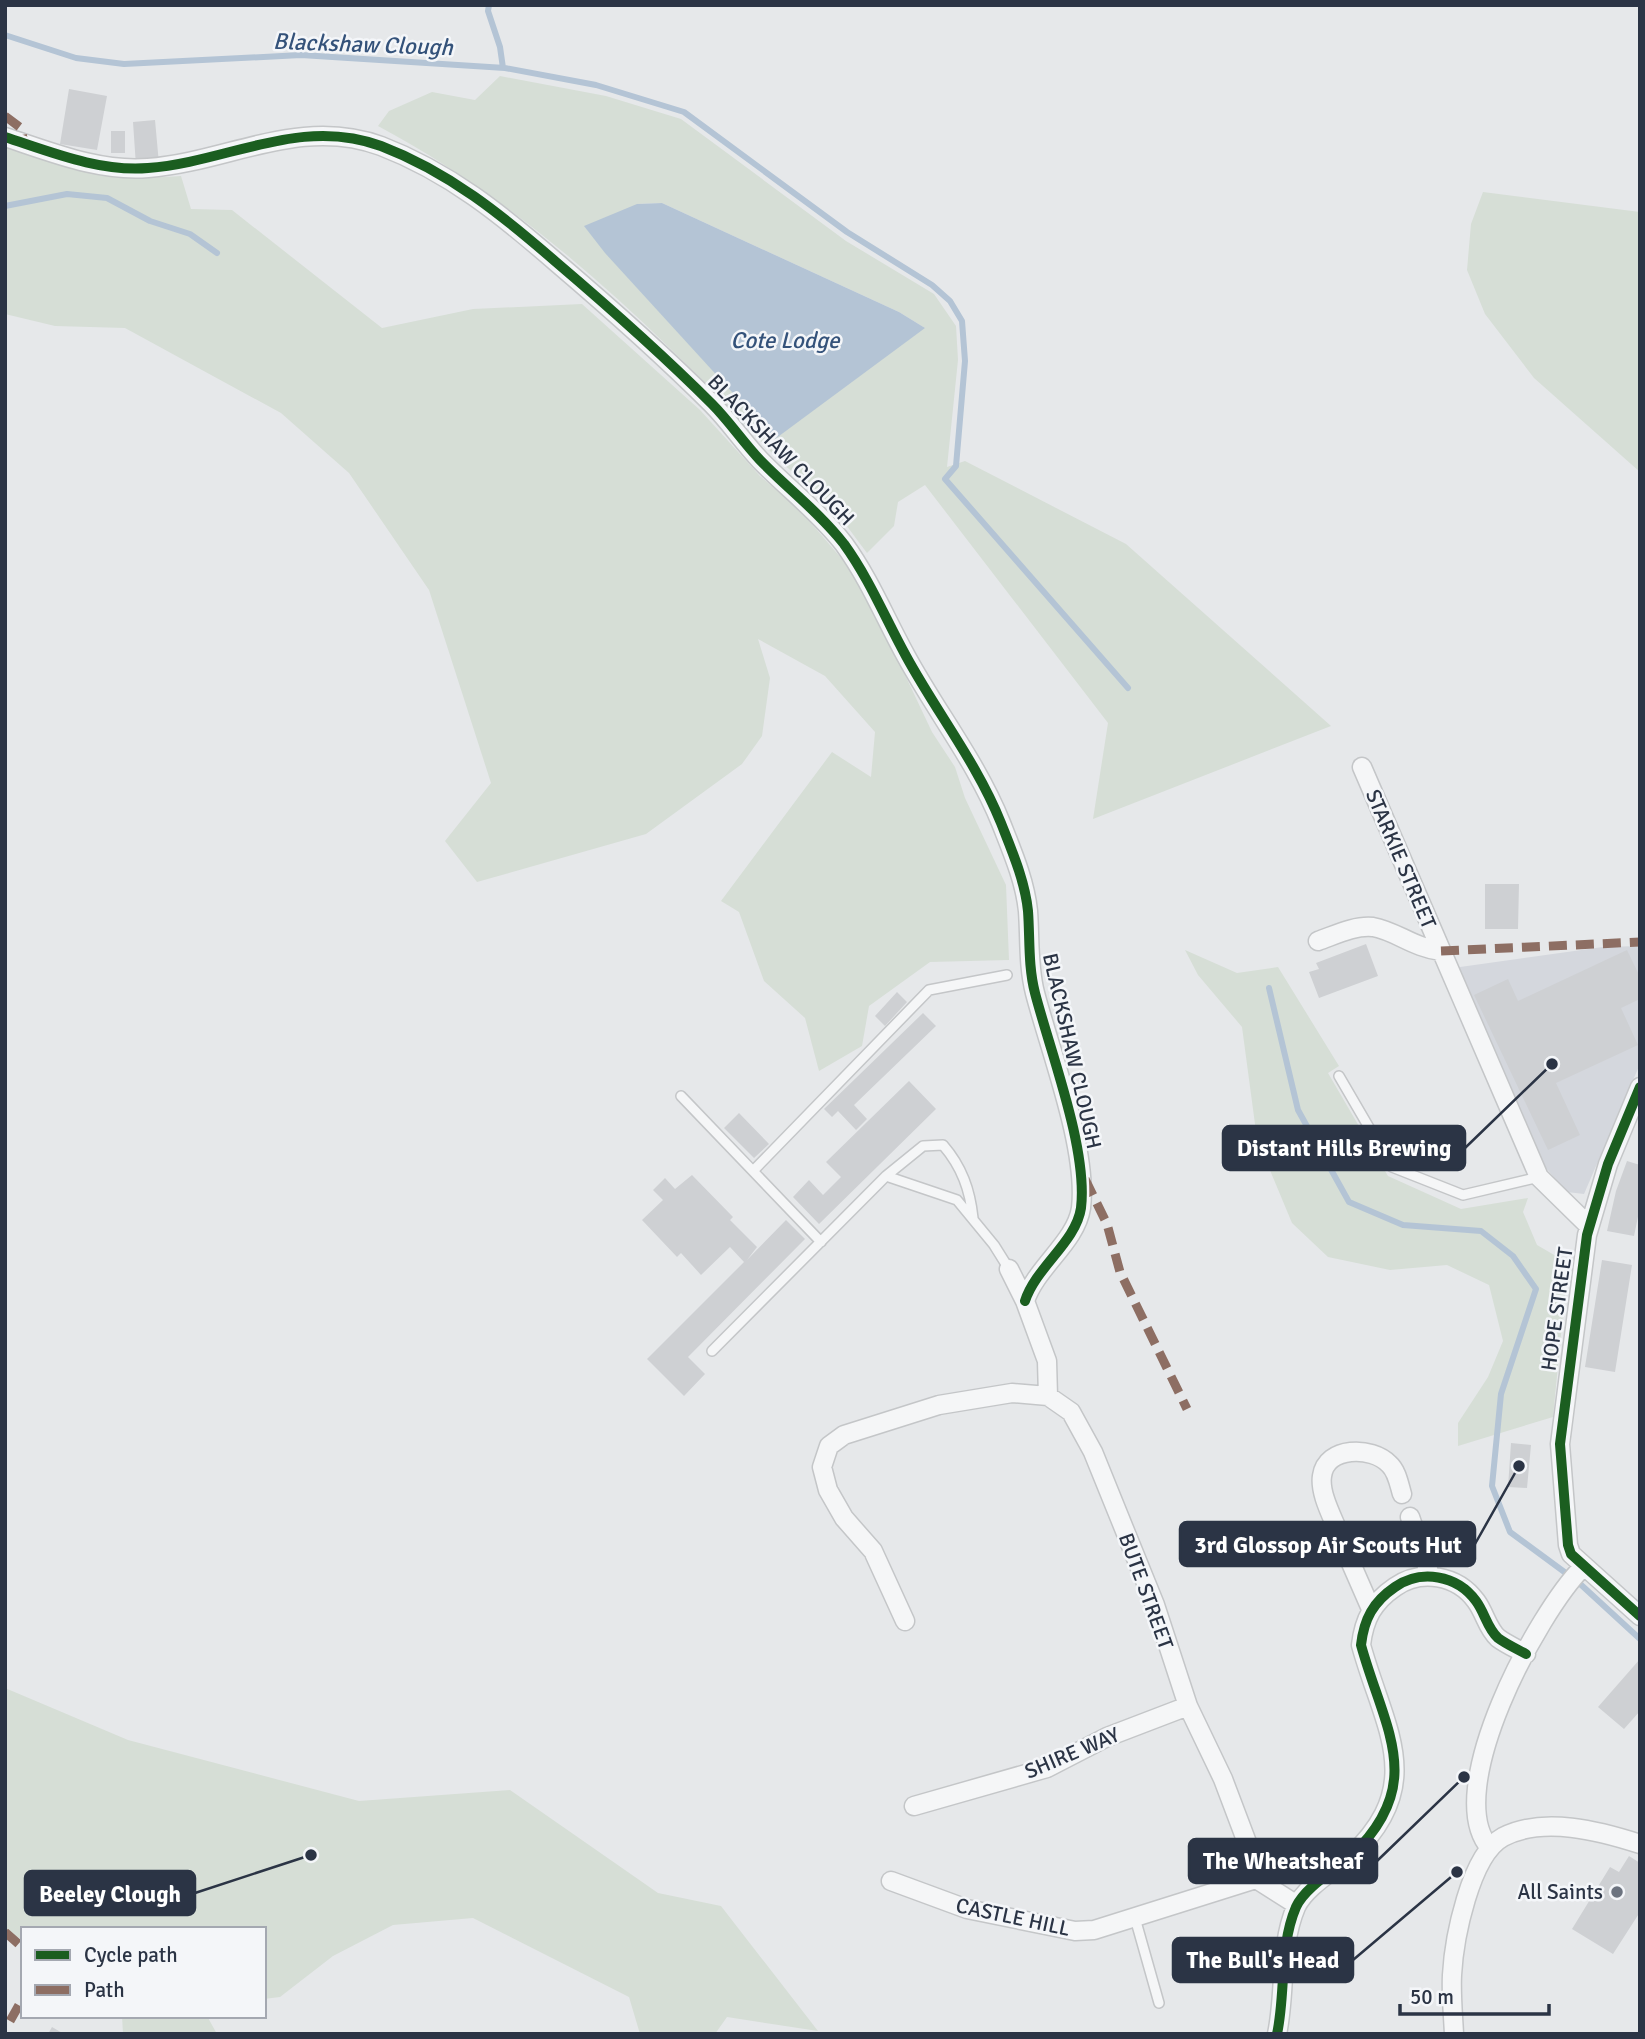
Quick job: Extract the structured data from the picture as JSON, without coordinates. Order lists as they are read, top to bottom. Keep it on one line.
{"streets":{"street":["BLACKSHAW CLOUGH","STARKIE STREET","HOPE STREET","BUTE STREET","SHIRE WAY","CASTLE HILL"]},"crossings":[["BUTE STREET","SHIRE WAY"],["BUTE STREET","CASTLE HILL"]],"water":["Blackshaw Clough","Cote Lodge"],"places":["Distant Hills Brewing","3rd Glossop Air Scouts Hut","The Wheatsheaf","Beeley Clough","The Bull's Head","All Saints"],"legend":["Cycle path","Path"],"scale_bar":"50 m"}
